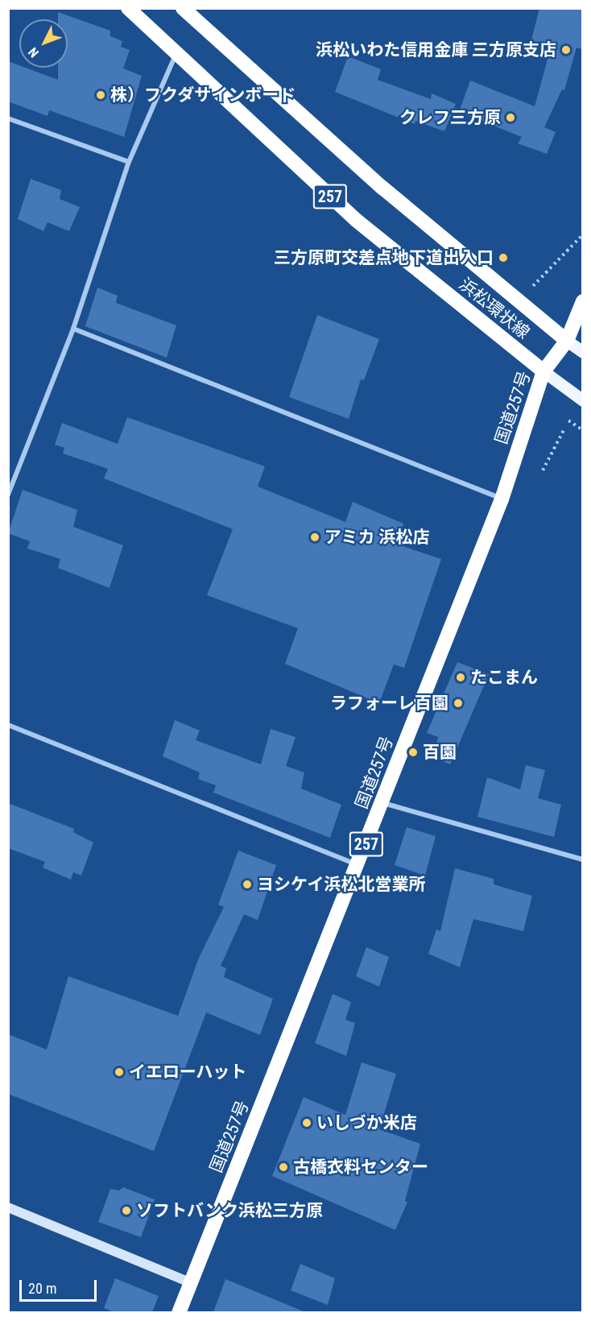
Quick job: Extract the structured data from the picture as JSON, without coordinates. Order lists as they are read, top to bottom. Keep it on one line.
{"streets":{"highway":["257","浜松環状線","国道257号"]},"crossings":[["浜松環状線","国道257号"]],"places":["浜松いわた信用金庫 三方原支店","株）フクダサインボード","クレフ三方原","三方原町交差点地下道出入口","アミカ 浜松店","たこまん","ラフォーレ百園","百園","ヨシケイ浜松北営業所","イエローハット","いしづか米店","古橋衣料センター","ソフトバンク浜松三方原"],"scale_bar":"20 m","north":"bottom left"}
